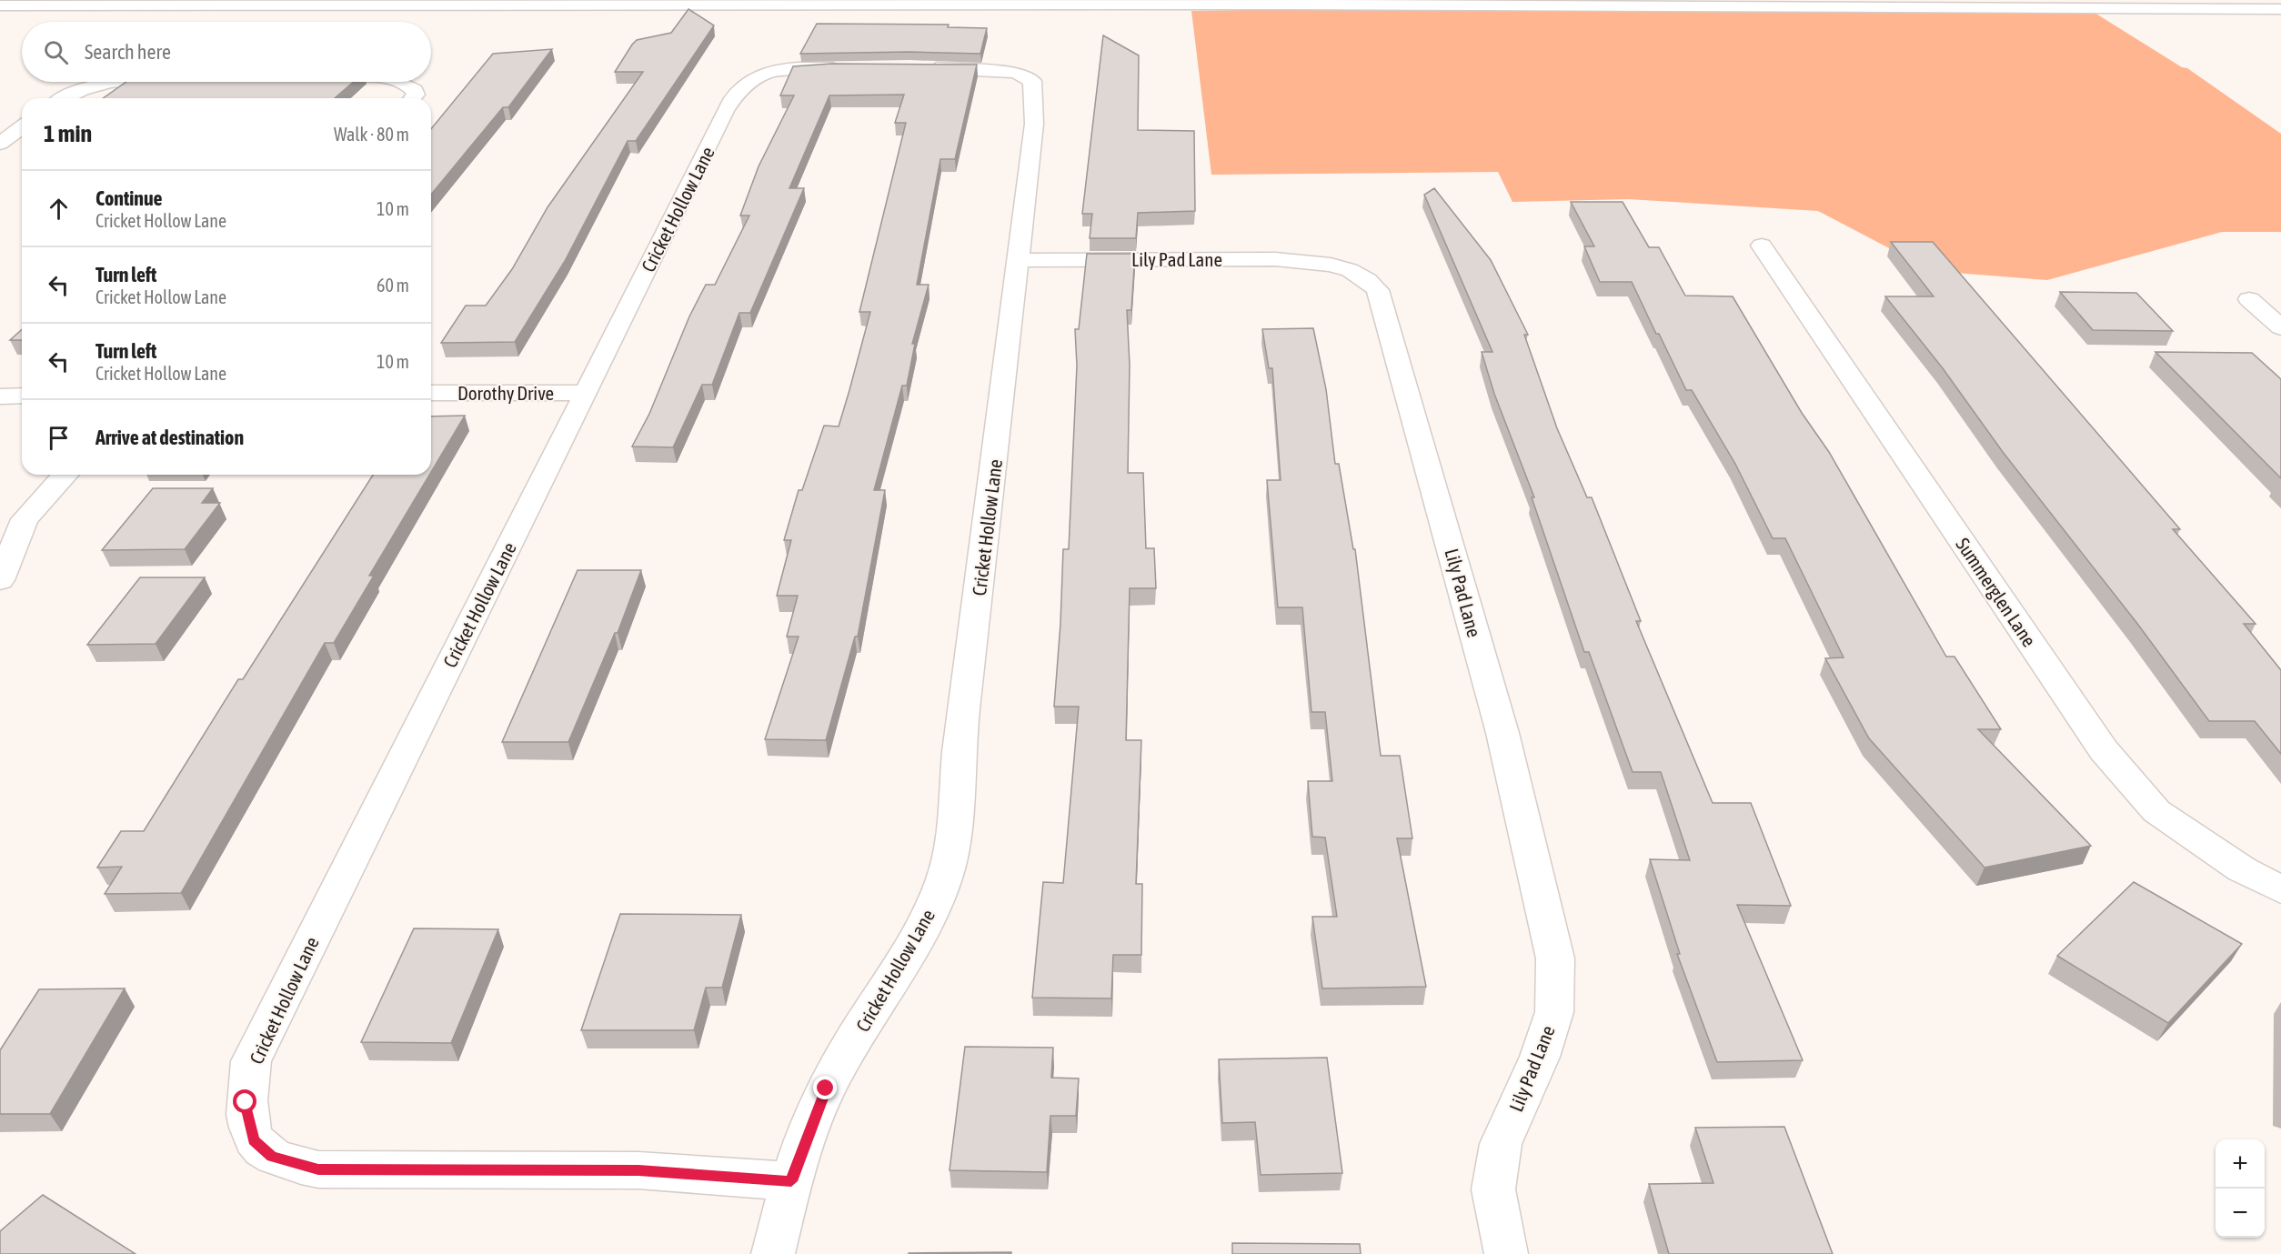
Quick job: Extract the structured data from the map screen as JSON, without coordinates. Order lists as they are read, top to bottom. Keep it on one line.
{"streets":{"street":["Cricket Hollow Lane","Lily Pad Lane","Dorothy Drive","Summerglen Lane"]},"crossings":[["Cricket Hollow Lane","Lily Pad Lane"],["Cricket Hollow Lane","Dorothy Drive"]],"page":{"search":"Search here","heading":["1 min","Walk · 80 m"],"list":[["Continue","Cricket Hollow Lane","10 m"],["Turn left","Cricket Hollow Lane","60 m"],["Turn left","Cricket Hollow Lane","10 m"],"Arrive at destination"],"map_buttons":["+","−"]}}
